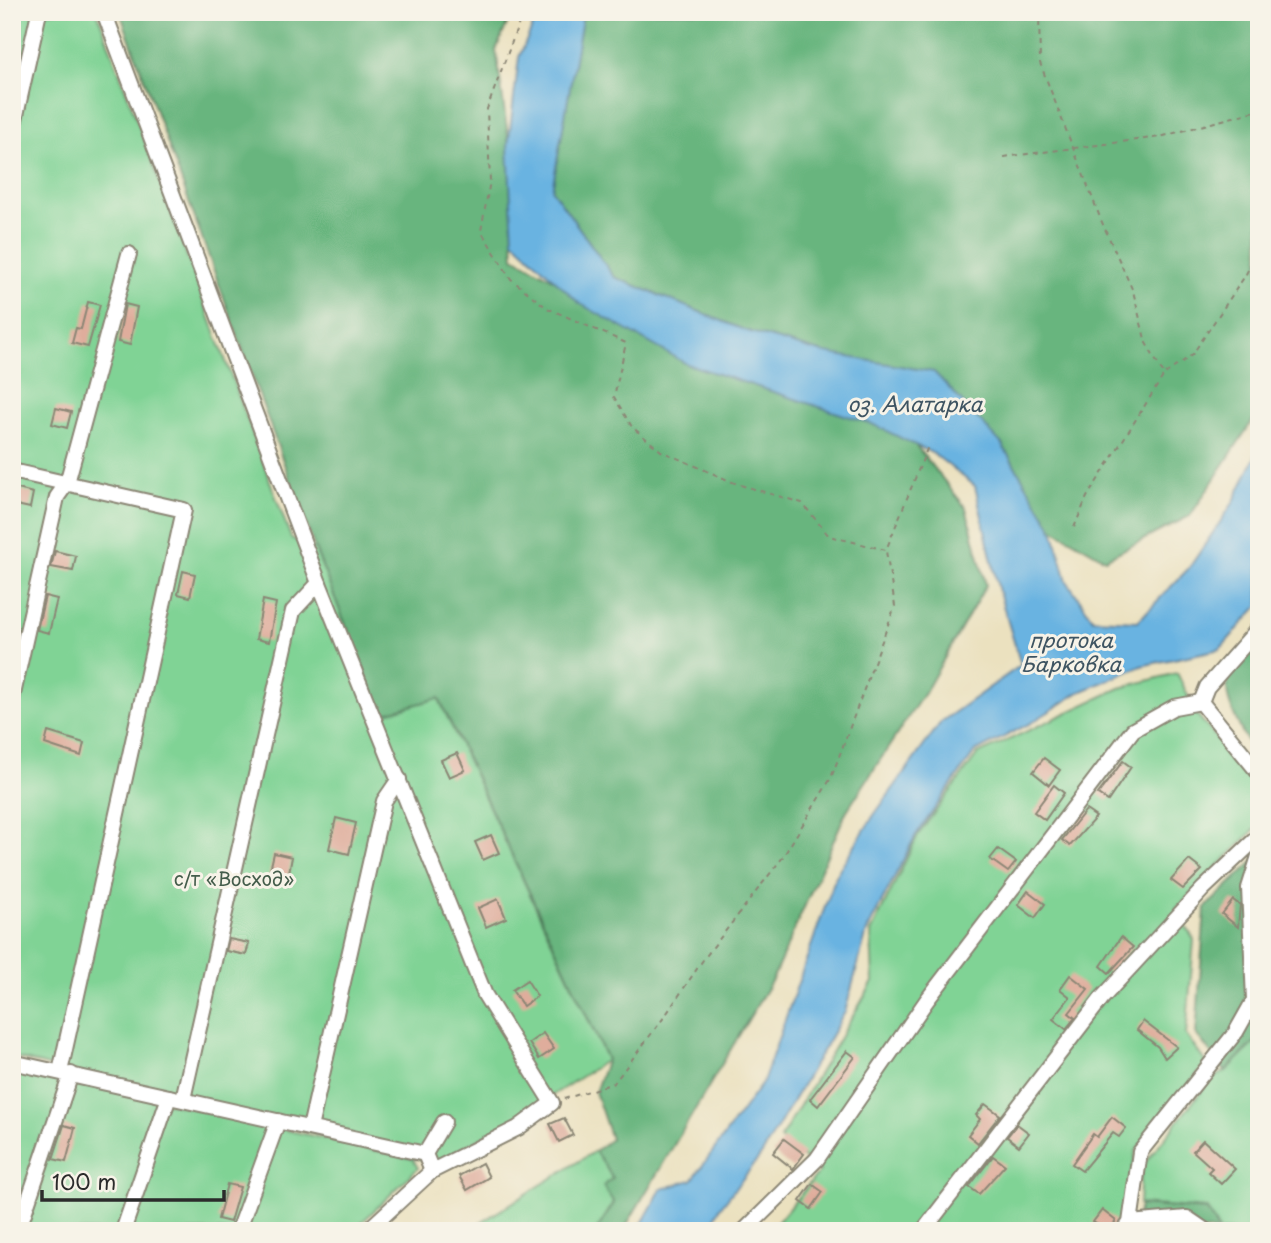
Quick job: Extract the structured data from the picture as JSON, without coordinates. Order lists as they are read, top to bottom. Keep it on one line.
{"water":["оз. Алатарка","протока Барковка"],"parks":["с/т «Восход»"],"scale_bar":"100 m"}
